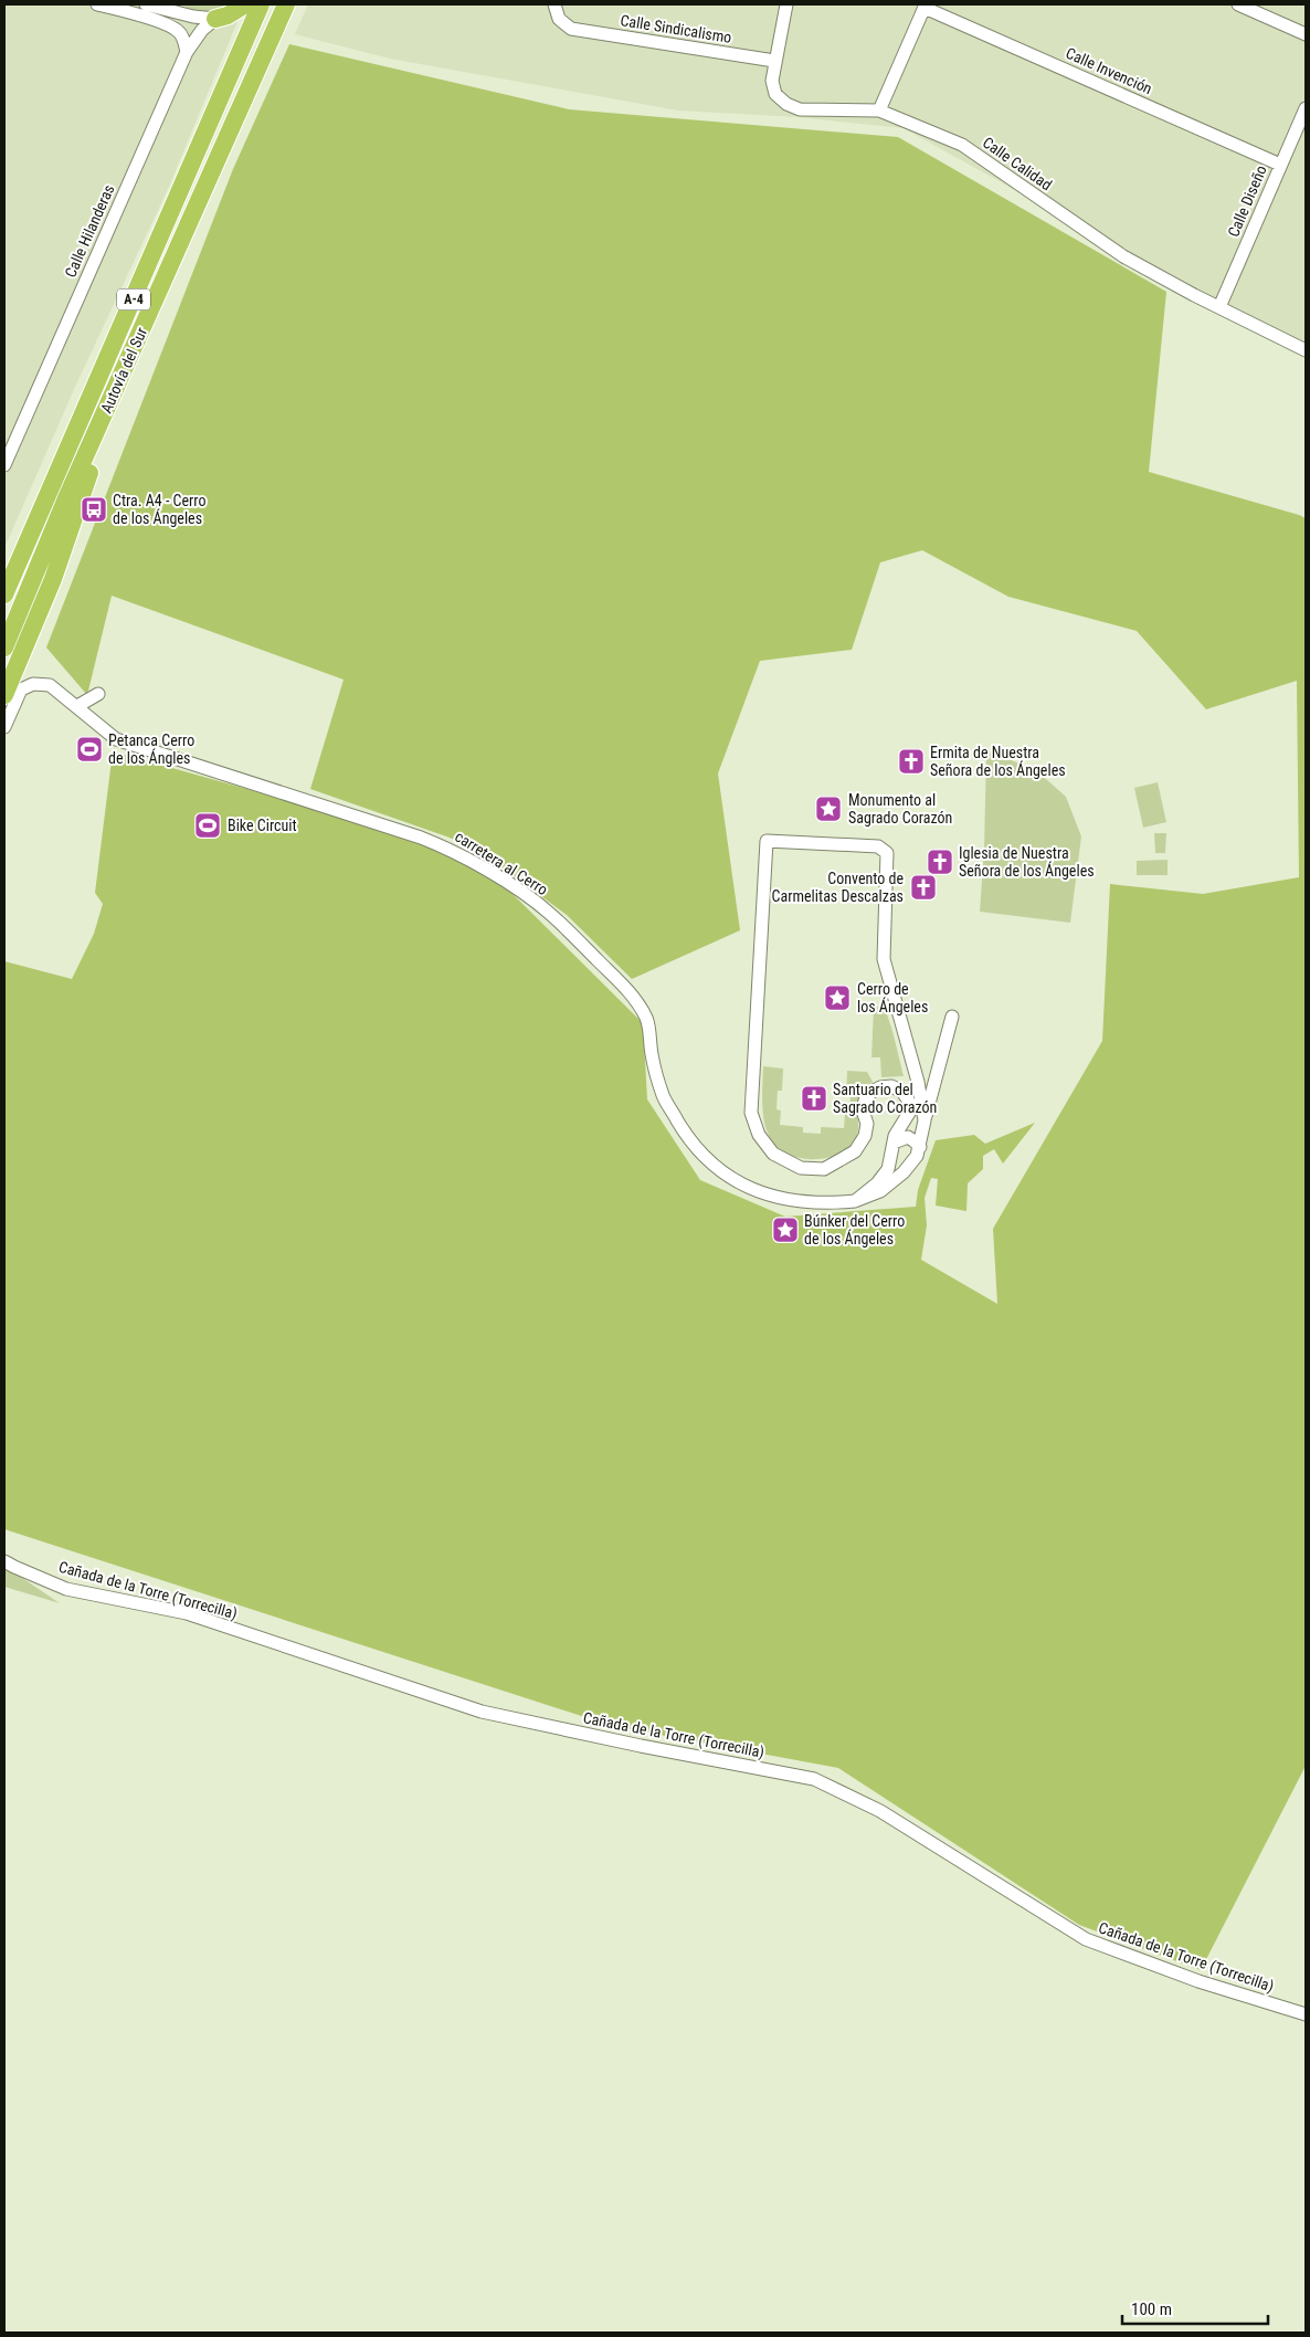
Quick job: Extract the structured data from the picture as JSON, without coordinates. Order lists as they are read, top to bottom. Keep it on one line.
{"streets":{"highway":["A-4","Autovía del Sur"],"street":["Calle Sindicalismo","Calle Invención","Calle Calidad","Calle Diseño","Calle Hilanderas","carretera al Cerro","Cañada de la Torre (Torrecilla)"]},"crossings":[["Calle Sindicalismo","Calle Calidad"],["Calle Invención","Calle Diseño"],["Calle Calidad","Calle Diseño"]],"places":{"bus stop":["Ctra. A4 - Cerro de los Ángeles"],"sports":["Petanca Cerro de los Ángles","Bike Circuit"],"church":["Ermita de Nuestra Señora de los Ángeles","Iglesia de Nuestra Señora de los Ángeles","Convento de Carmelitas Descalzas","Santuario del Sagrado Corazón"],"place":["Monumento al Sagrado Corazón","Cerro de los Ángeles","Búnker del Cerro de los Ángeles"]},"scale_bar":"100 m"}
